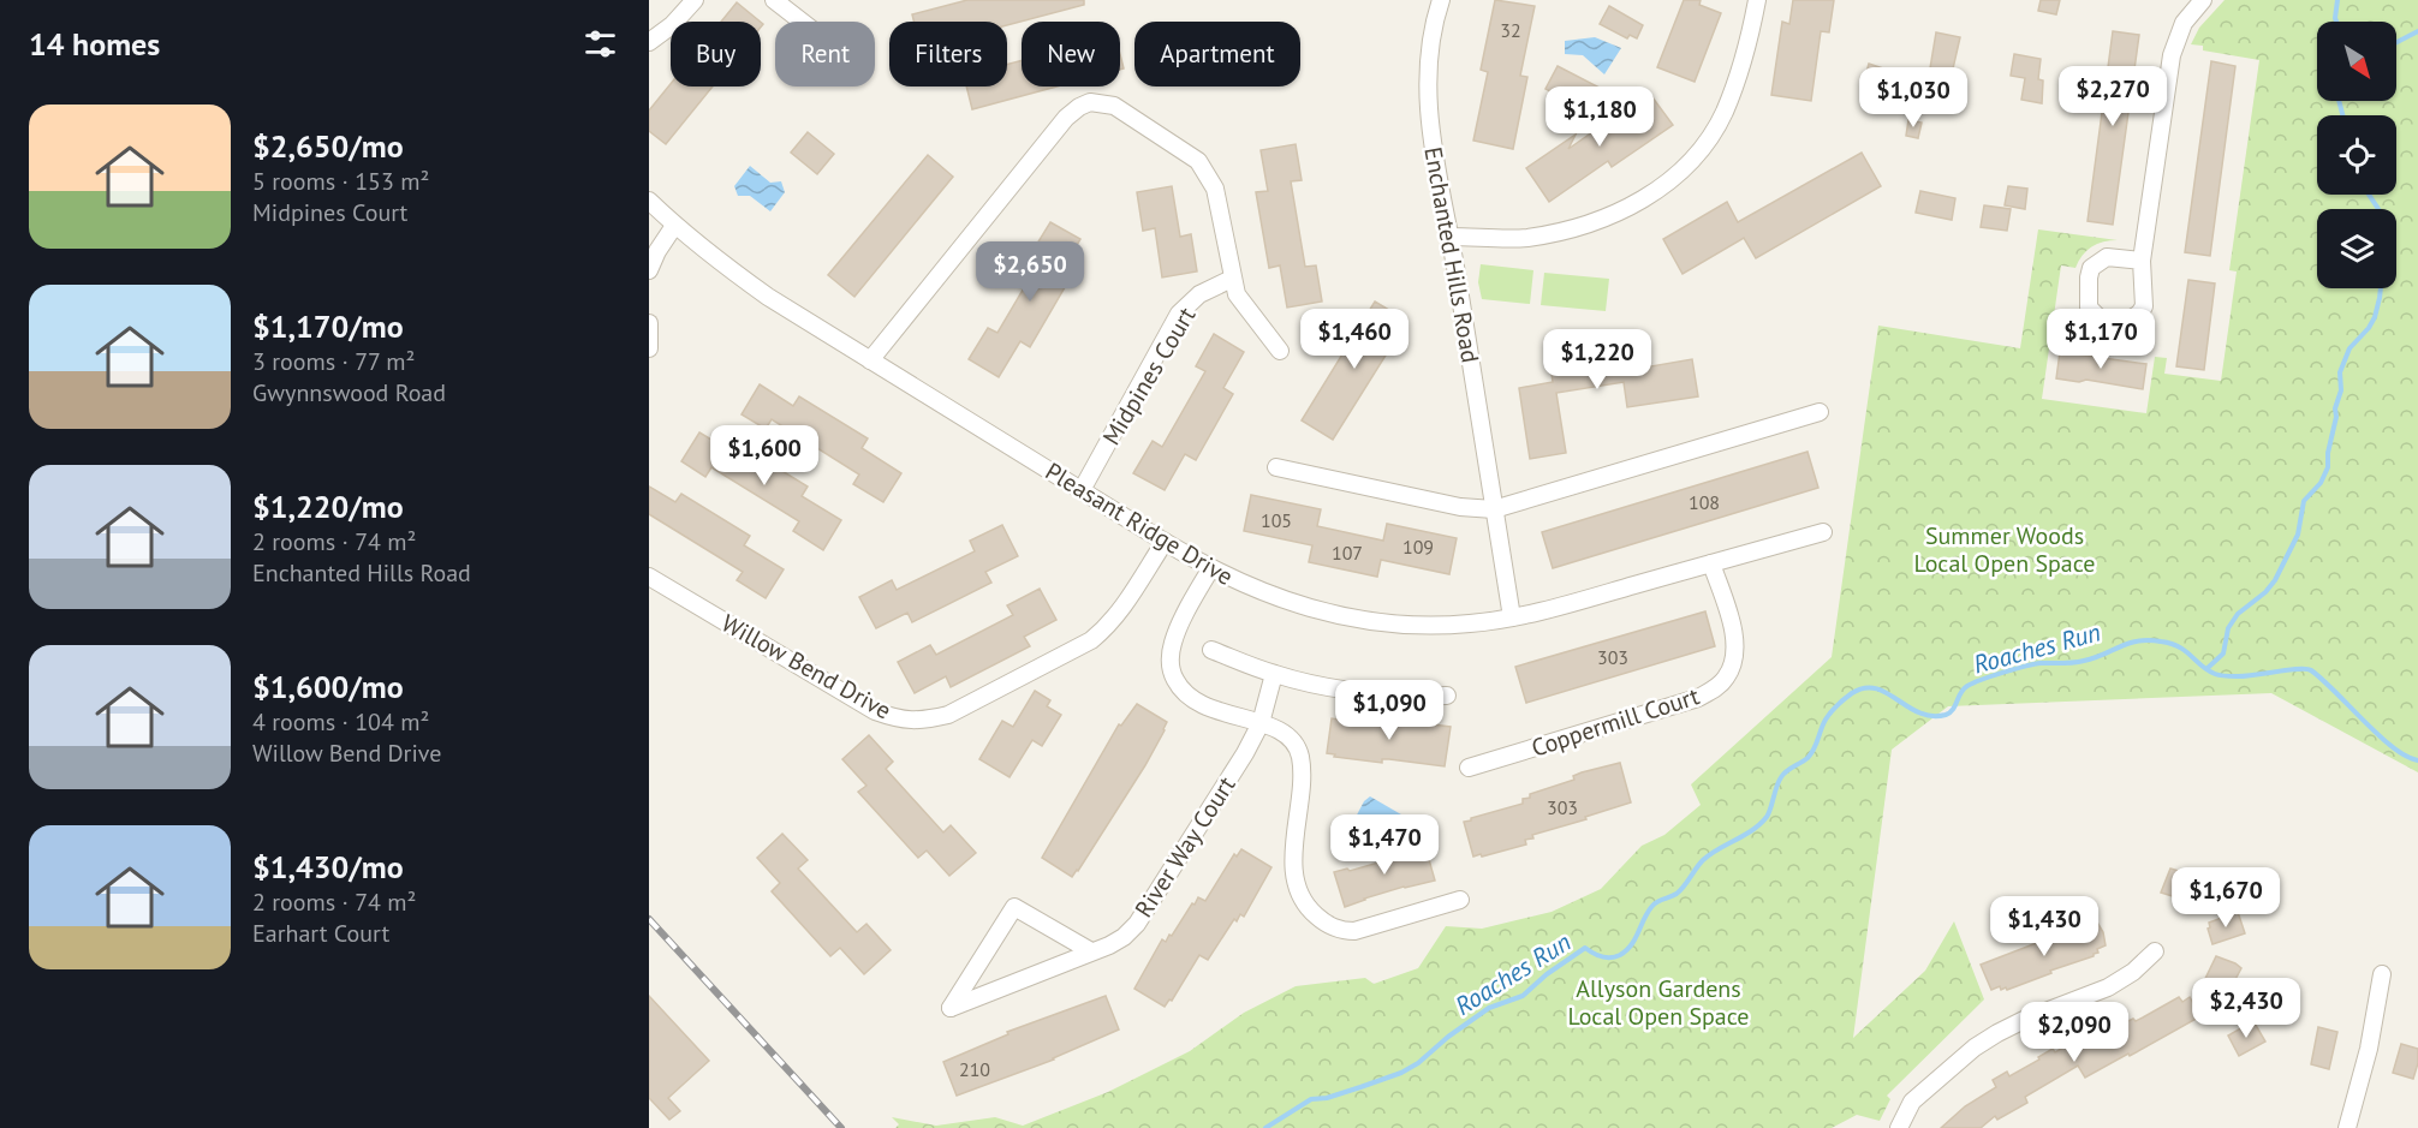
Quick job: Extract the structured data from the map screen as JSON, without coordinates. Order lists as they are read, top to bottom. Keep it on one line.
{"streets":{"street":["Enchanted Hills Road","Midpines Court","Pleasant Ridge Drive","Willow Bend Drive","Coppermill Court","River Way Court"]},"crossings":[["Enchanted Hills Road","Pleasant Ridge Drive"],["Midpines Court","Pleasant Ridge Drive"],["Pleasant Ridge Drive","Willow Bend Drive"],["Pleasant Ridge Drive","Coppermill Court"]],"water":["Roaches Run"],"parks":["Summer Woods Local Open Space","Allyson Gardens Local Open Space"],"house_numbers":["32","108","105","109","107","303","303","210"],"north":"bottom right","page":{"heading":"14 homes","chip":["Buy","Rent","Filters","New","Apartment"],"price":["$2,270","$1,030","$1,180","$2,650","$1,460","$1,170","$1,220","$1,600","$1,090","$1,470","$1,670","$1,430","$2,430","$2,090"],"list":[{"name":"$2,650/mo","note":"5 rooms · 153 m² · Midpines Court"},{"name":"$1,170/mo","note":"3 rooms · 77 m² · Gwynnswood Road"},{"name":"$1,220/mo","note":"2 rooms · 74 m² · Enchanted Hills Road"},{"name":"$1,600/mo","note":"4 rooms · 104 m² · Willow Bend Drive"},{"name":"$1,430/mo","note":"2 rooms · 74 m² · Earhart Court"}]}}
